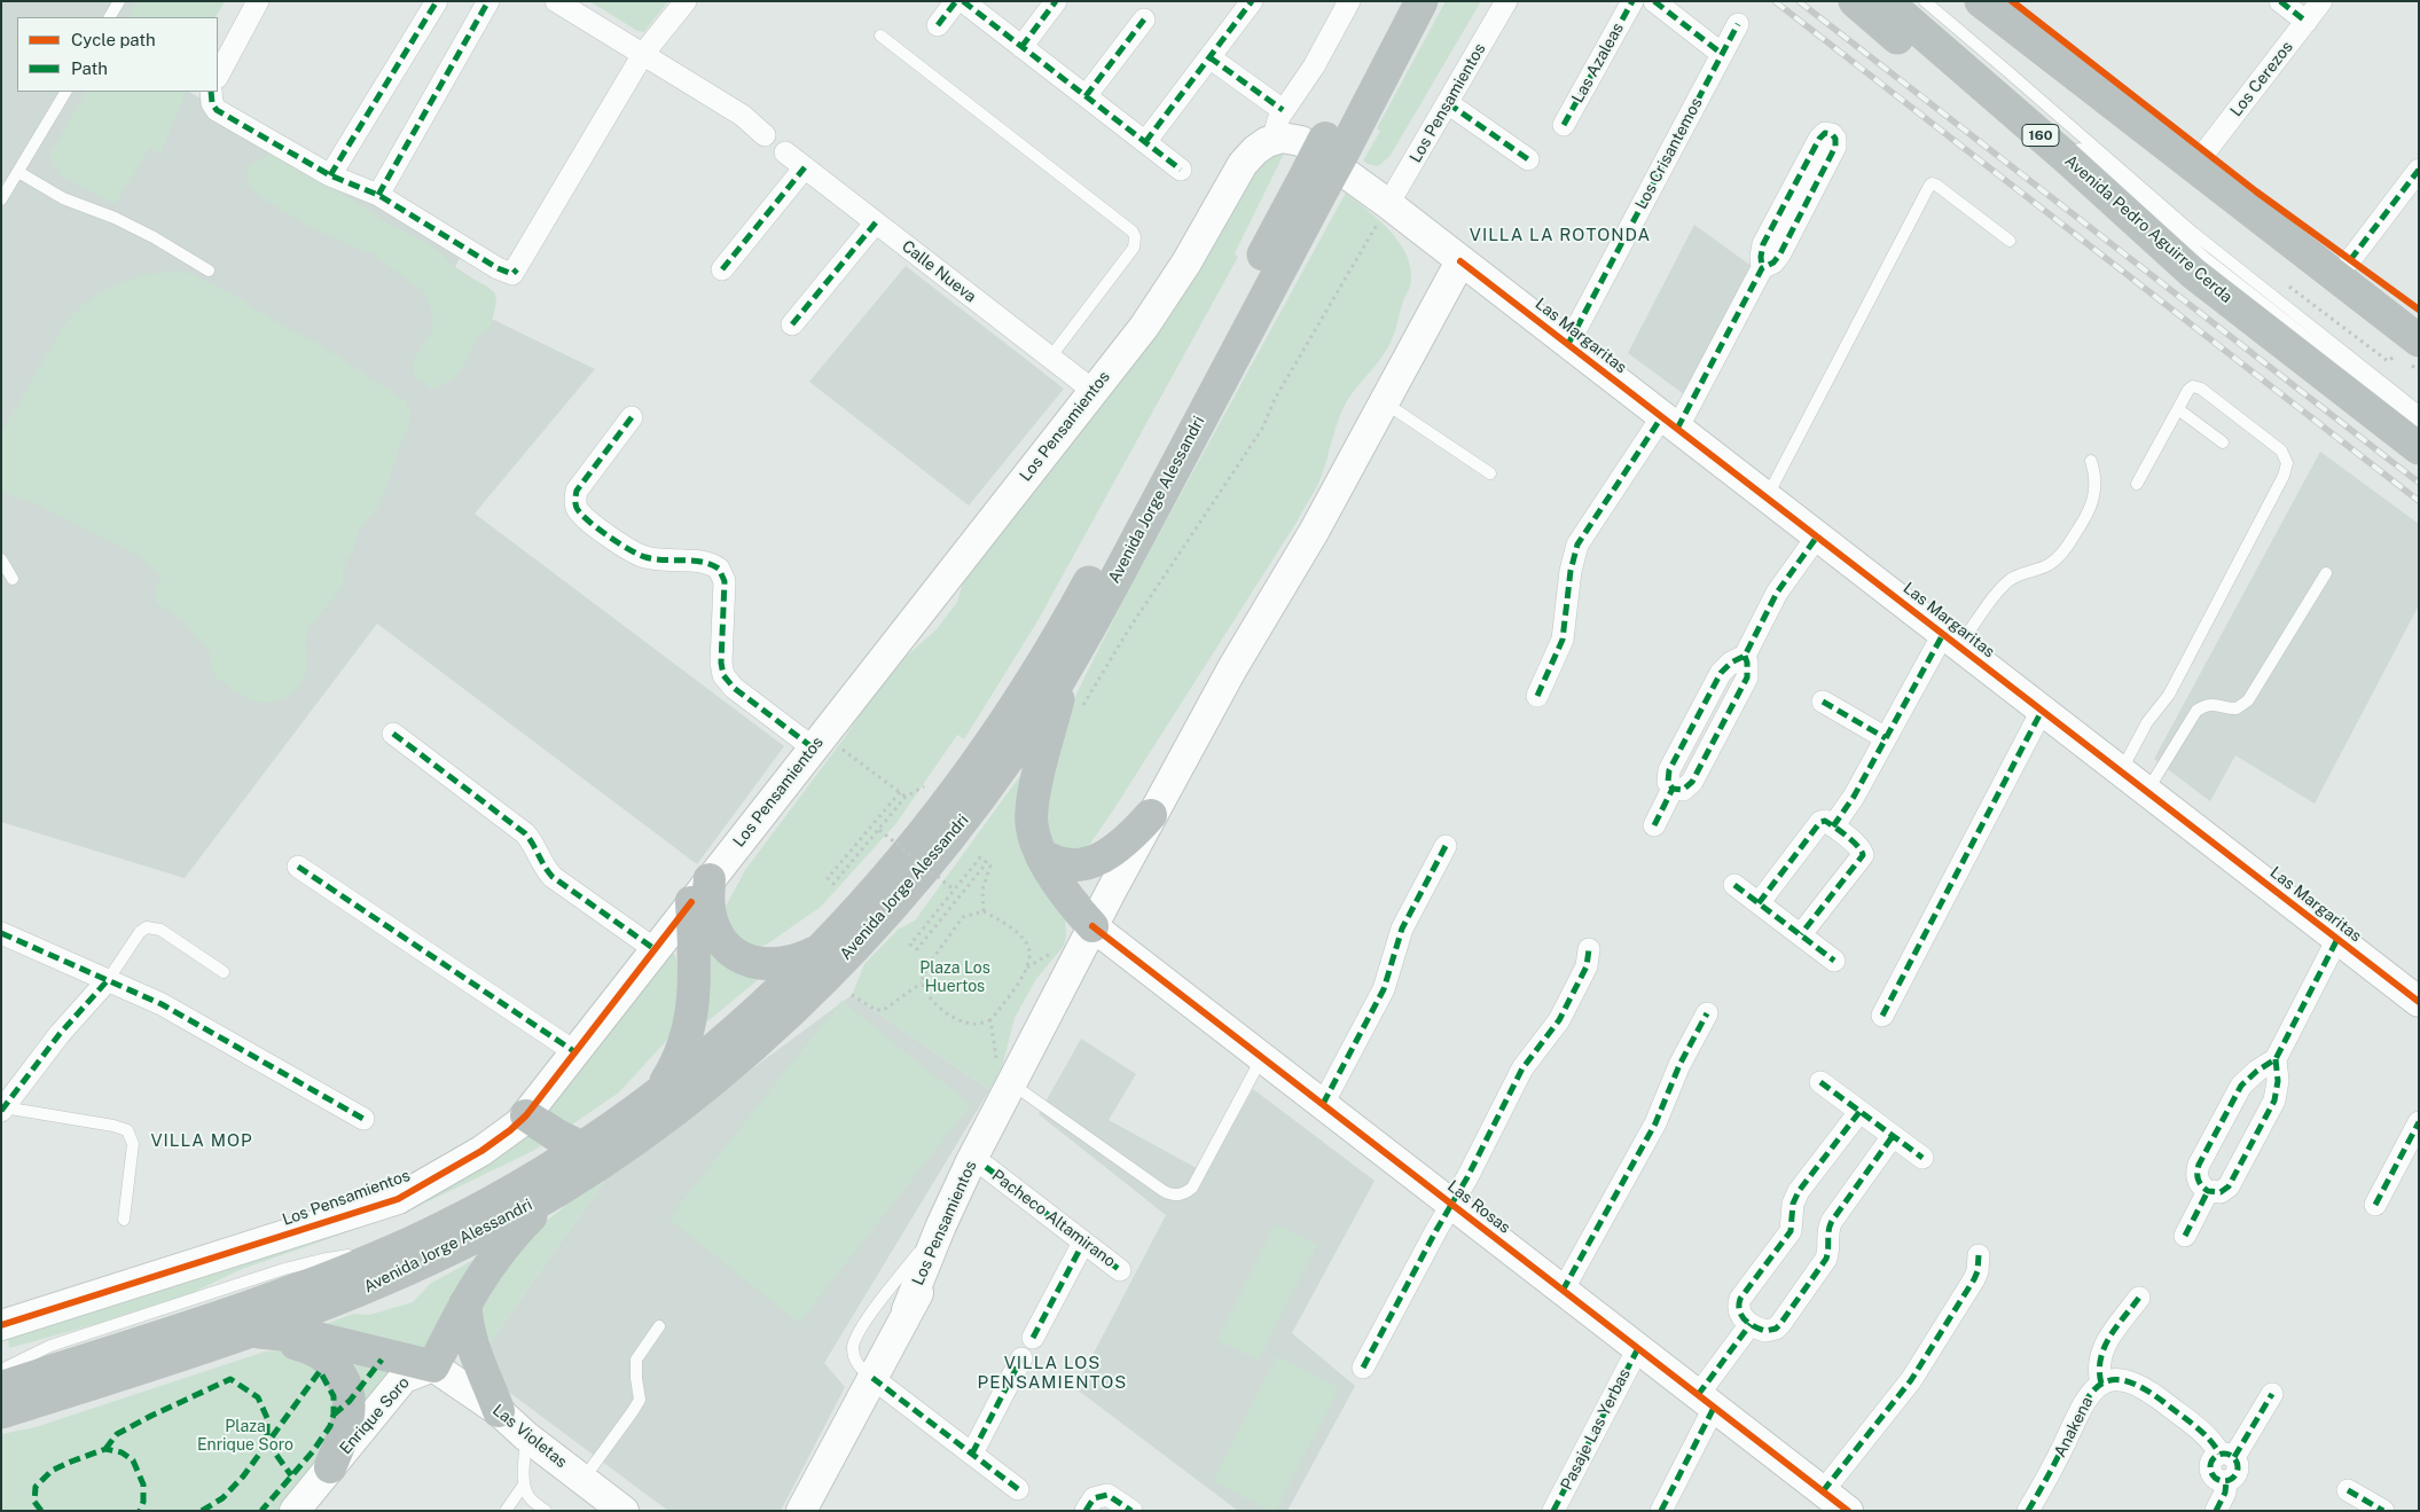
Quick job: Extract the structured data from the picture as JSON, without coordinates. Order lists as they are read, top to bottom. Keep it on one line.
{"streets":{"highway":["Avenida Pedro Aguirre Cerda","Avenida Jorge Alessandri"],"main road":["Los Pensamientos","Las Margaritas","Las Rosas","Enrique Soro","Las Violetas"],"street":["Las Azaleas","Los Cerezos","Los Crisantemos","Calle Nueva","Pacheco Altamirano","Anakena","Pasaje Las Yerbas"]},"crossings":[["Los Pensamientos","Calle Nueva"],["Los Pensamientos","Las Margaritas"],["Los Pensamientos","Las Rosas"],["Los Pensamientos","Pacheco Altamirano"],["Los Crisantemos","Las Margaritas"],["Las Rosas","Pasaje Las Yerbas"],["Enrique Soro","Las Violetas"]],"districts":["VILLA LA ROTONDA","VILLA MOP","VILLA LOS PENSAMIENTOS"],"parks":["Plaza Los Huertos","Plaza Enrique Soro"],"legend":["Cycle path","Path"]}
